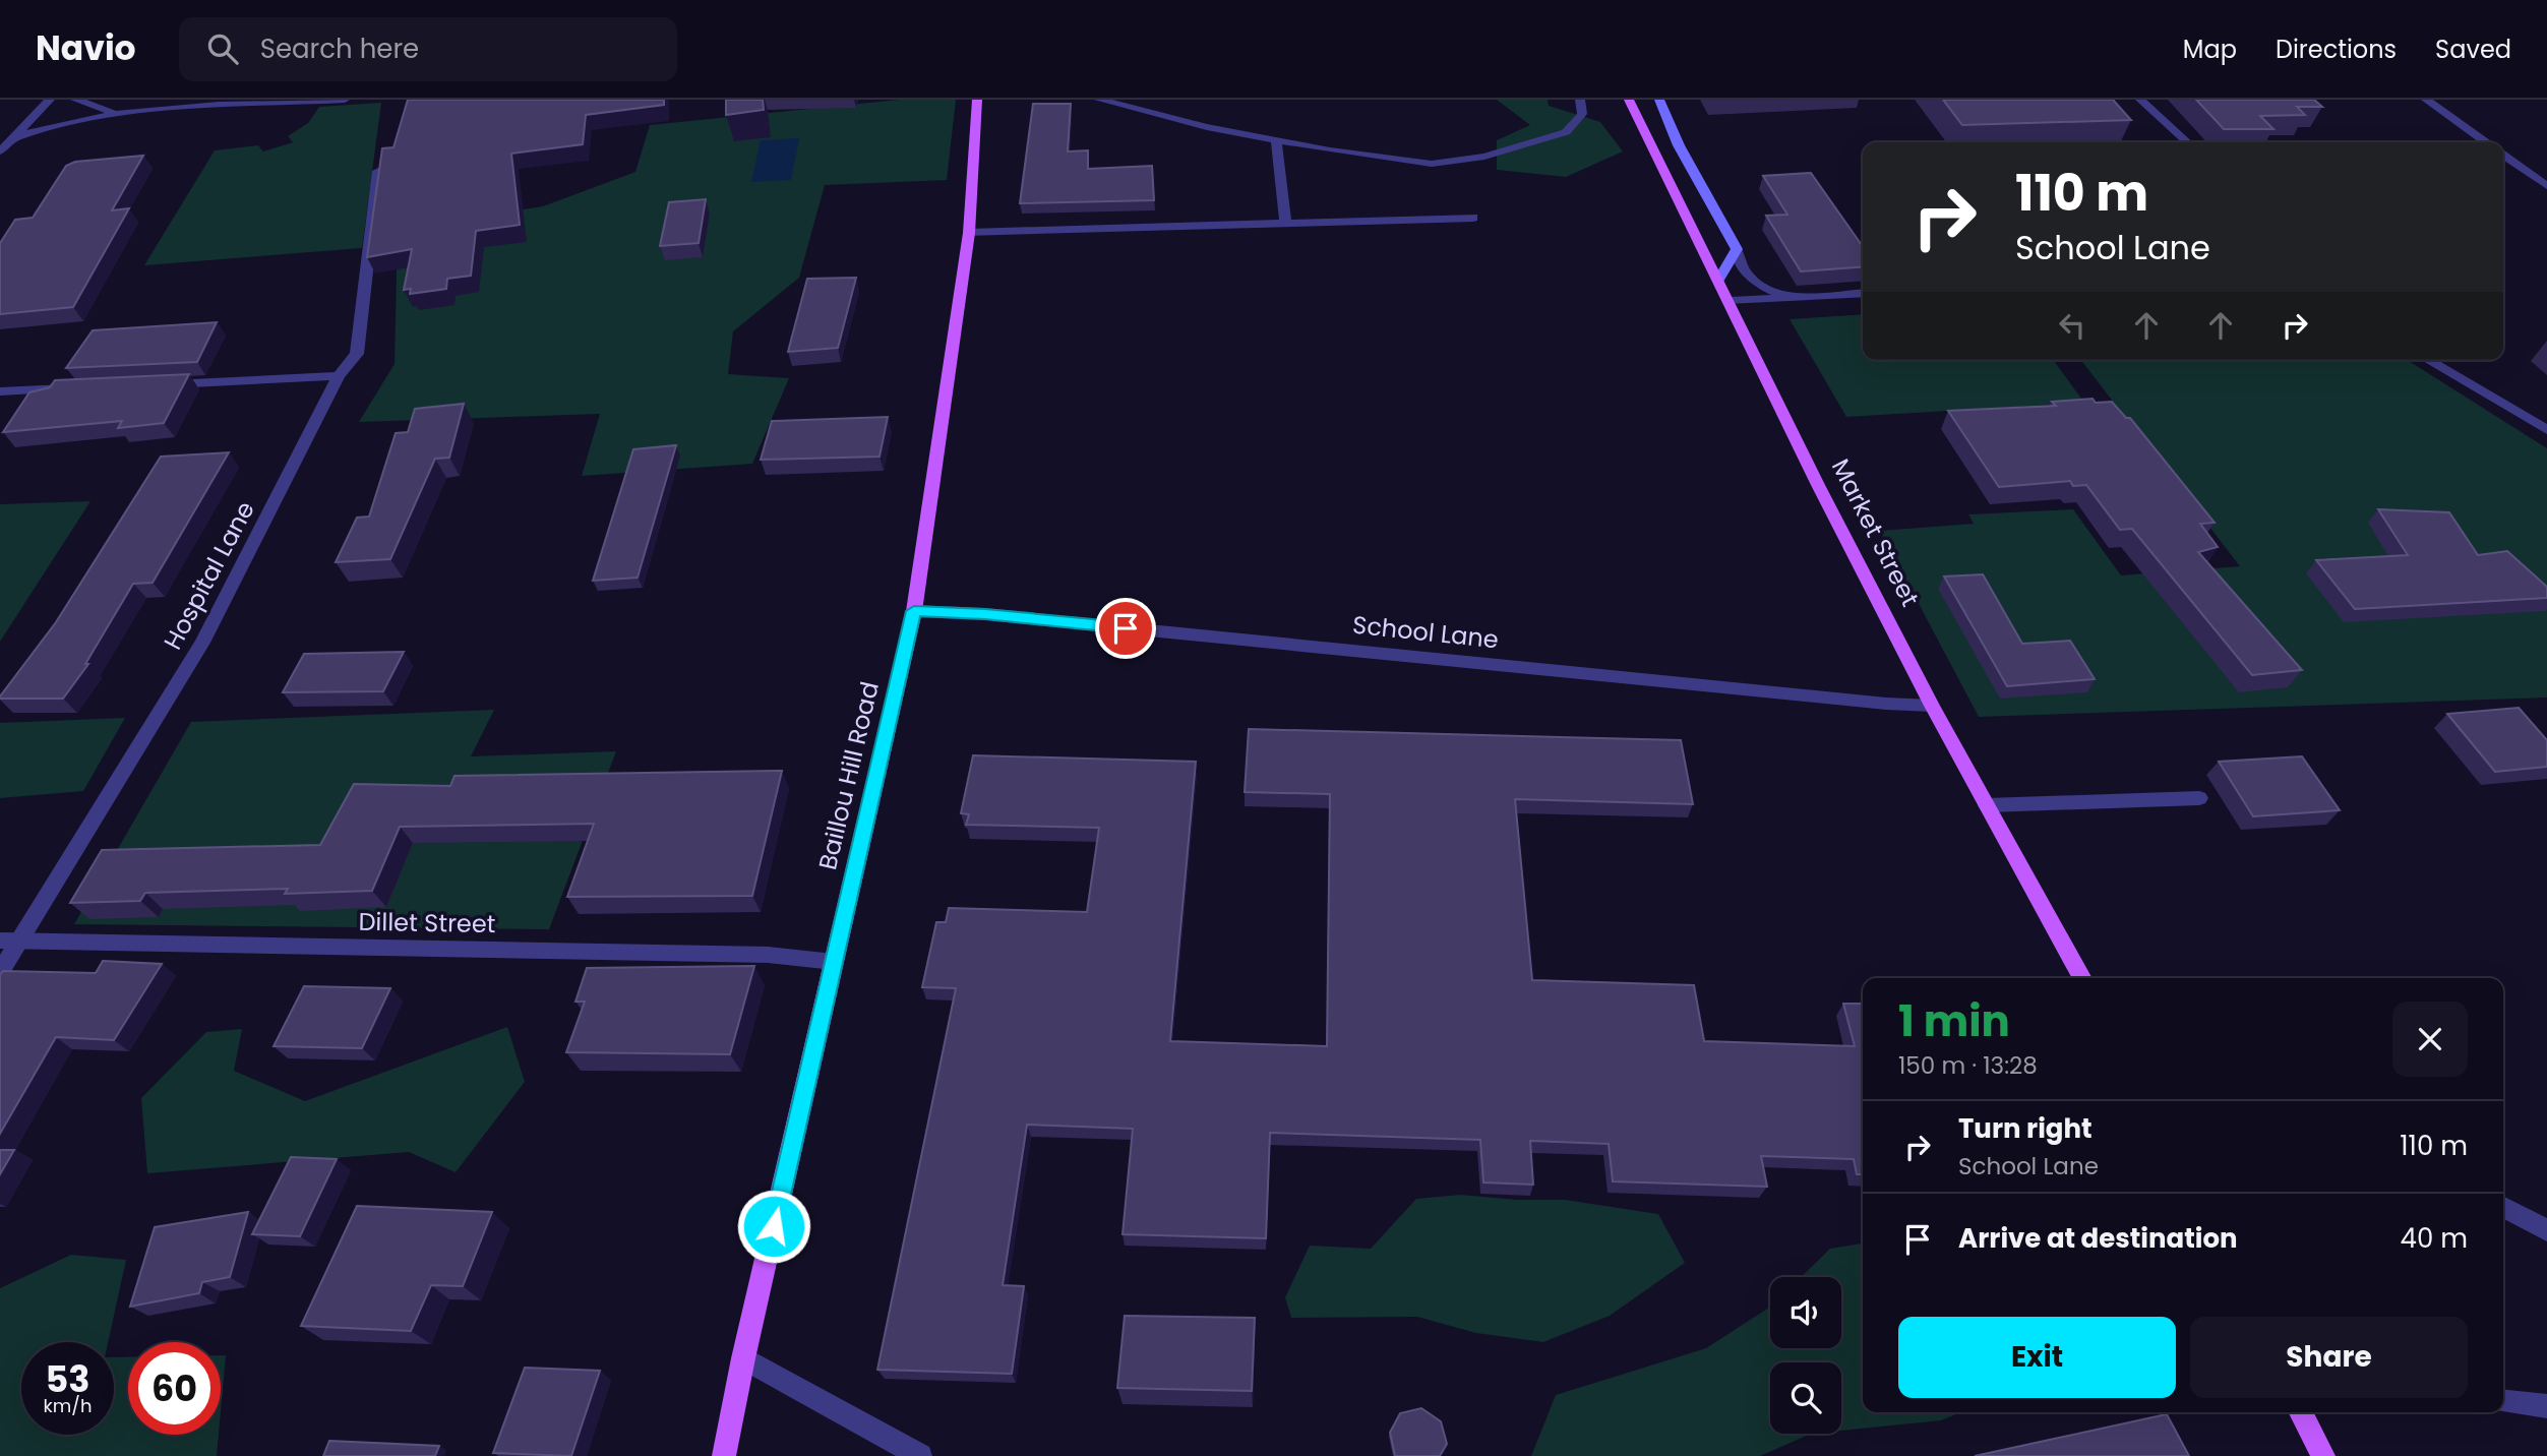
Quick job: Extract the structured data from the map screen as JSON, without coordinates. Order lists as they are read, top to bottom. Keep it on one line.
{"streets":{"main road":["Market Street","Baillou Hill Road"],"street":["Hospital Lane","School Lane","Dillet Street"]},"crossings":[["Market Street","School Lane"],["Hospital Lane","Dillet Street"],["School Lane","Baillou Hill Road"],["Baillou Hill Road","Dillet Street"]],"page":{"header":"Navio","search":"Search here","nav":["Map","Directions","Saved"],"turn":["110 m","School Lane"],"heading":["1 min","150 m · 13:28"],"list":[{"name":"Turn right","note":"School Lane","value":"110 m"},{"name":"Arrive at destination","value":"40 m"}],"buttons":["Exit","Share"],"speed":"53 km/h","limit":"60"}}
